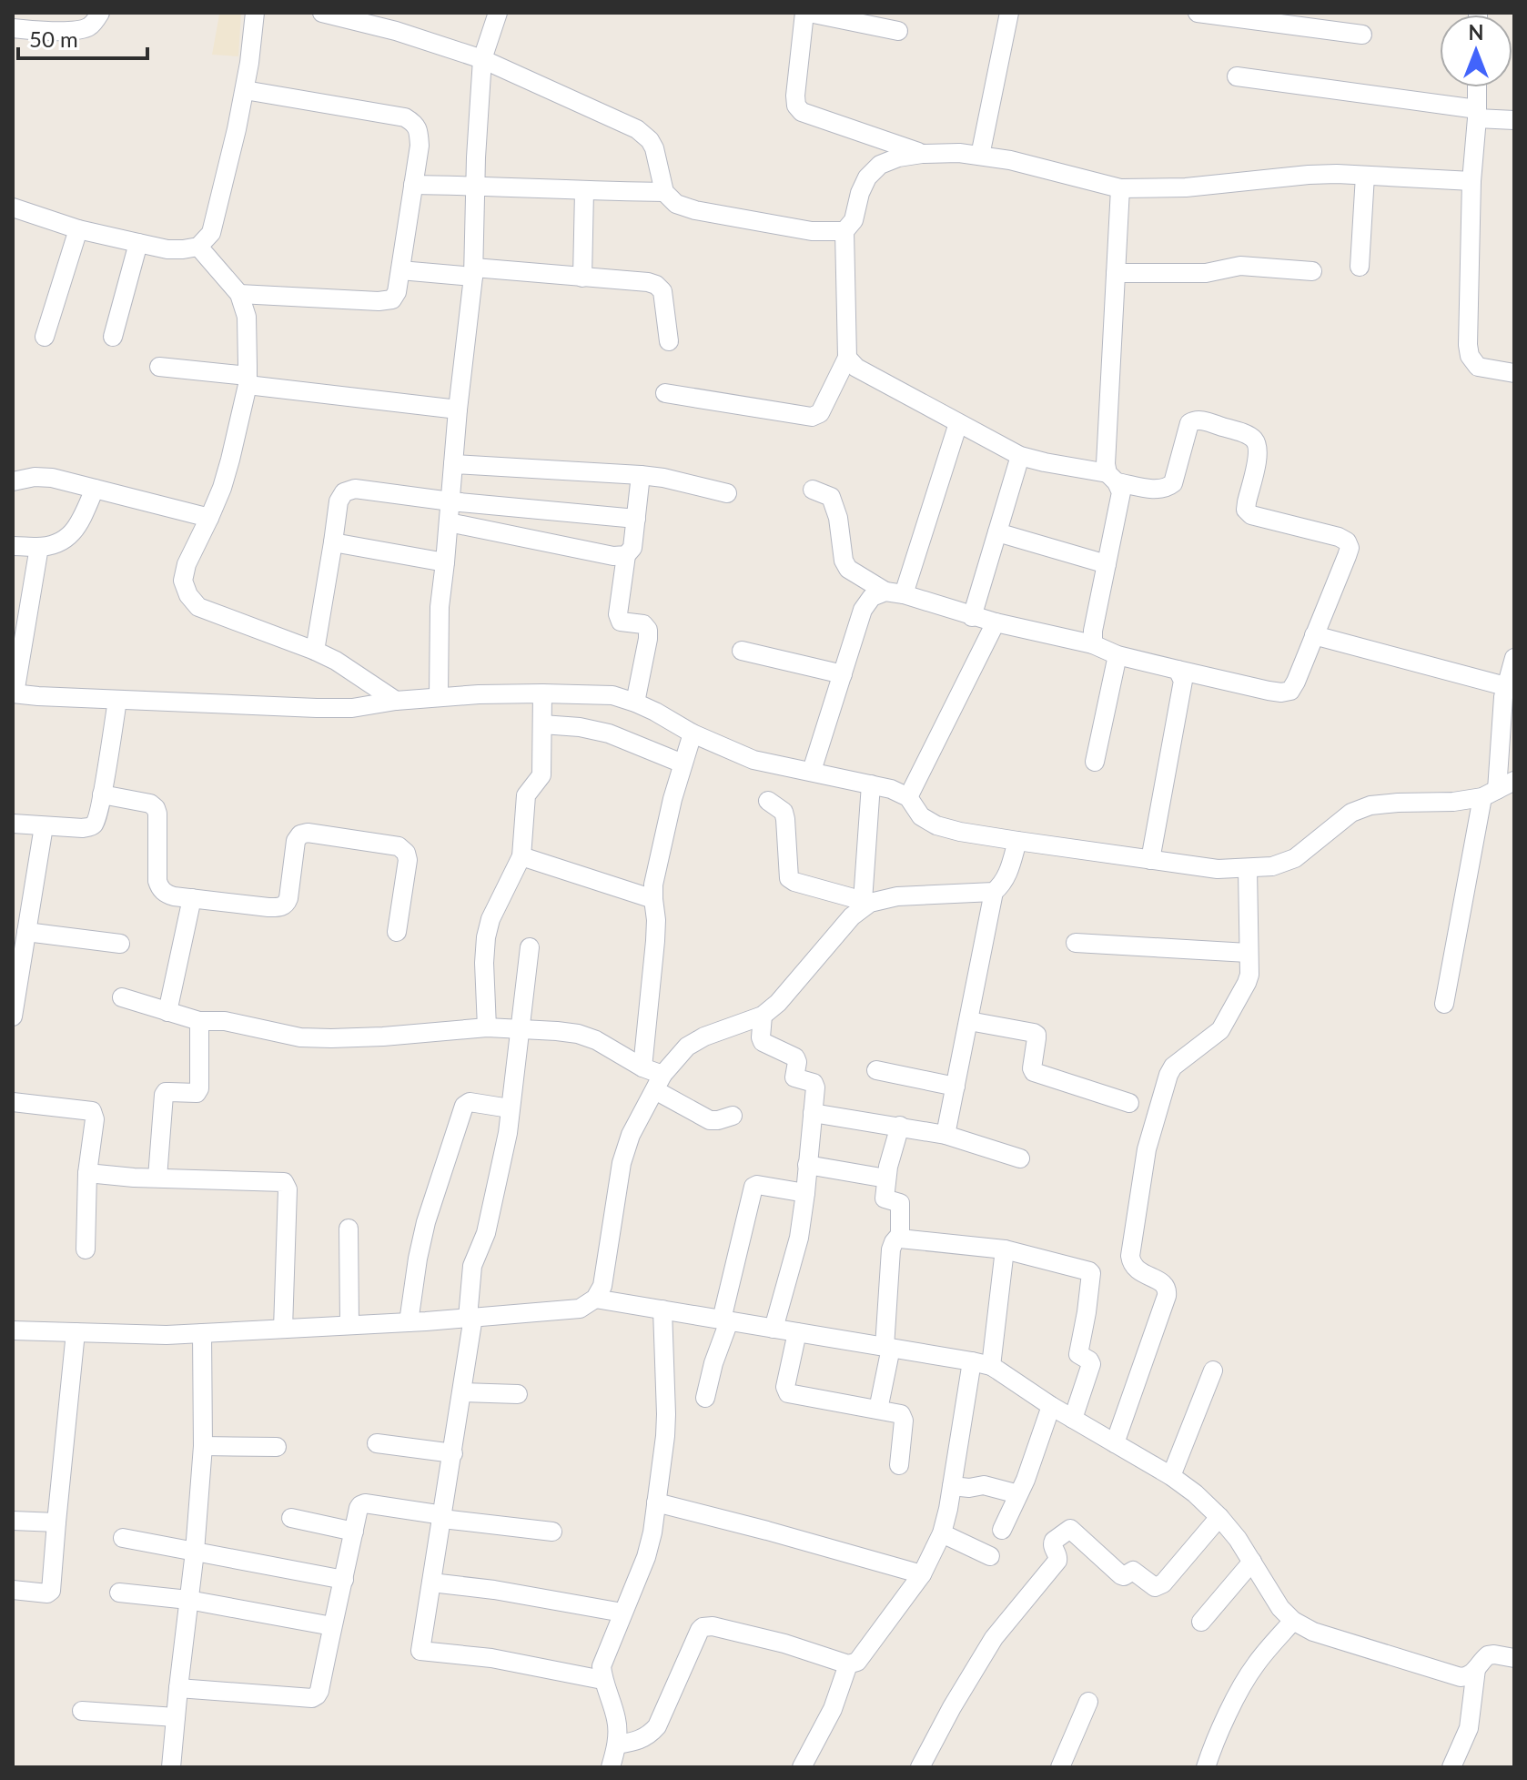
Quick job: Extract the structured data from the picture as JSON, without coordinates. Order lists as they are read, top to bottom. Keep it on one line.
{"scale_bar":"50 m","north":"top"}
